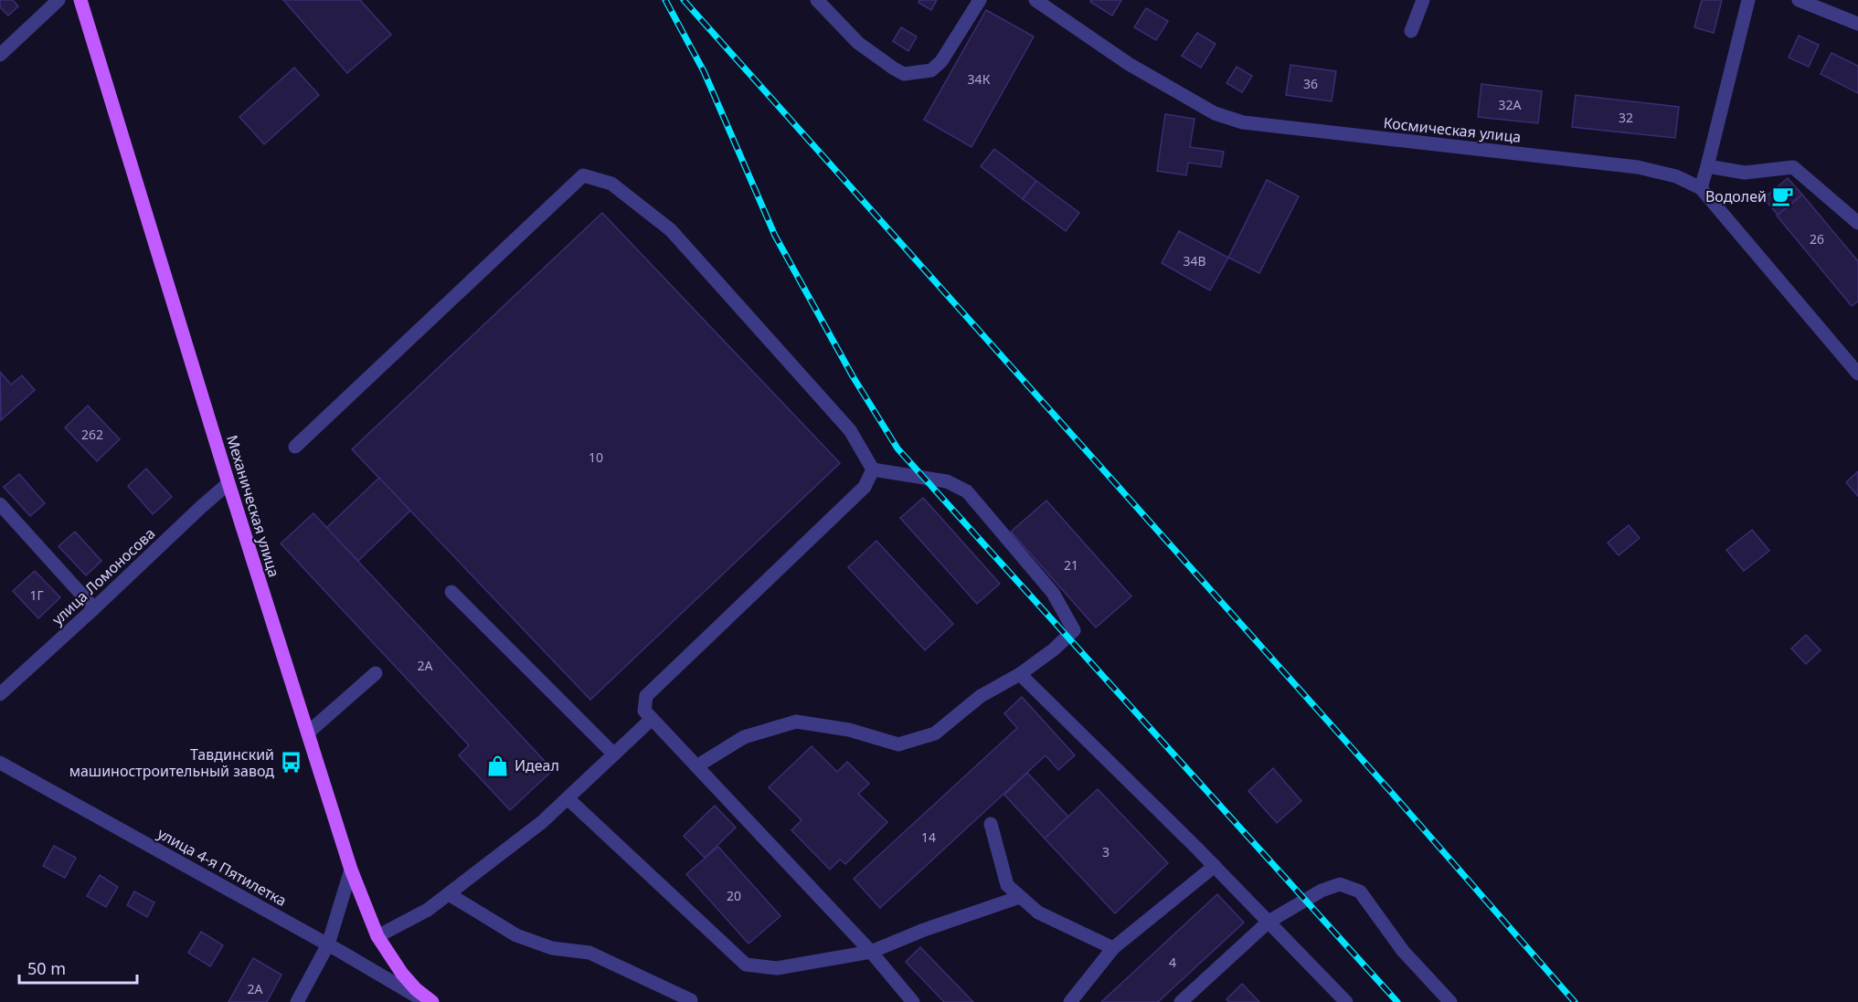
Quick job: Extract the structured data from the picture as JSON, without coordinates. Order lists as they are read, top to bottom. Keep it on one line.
{"streets":{"main road":["Механическая улица"],"street":["Космическая улица","улица Ломоносова","улица 4-я Пятилетка"]},"crossings":[["Механическая улица","улица Ломоносова"]],"places":{"cafe":["Водолей"],"bus stop":["Тавдинский машиностроительный завод"],"shop":["Идеал"]},"house_numbers":["34К","36","32А","32","26","34В","262","10","21","1Г","2А","14","3","20","4","2А"],"scale_bar":"50 m"}
